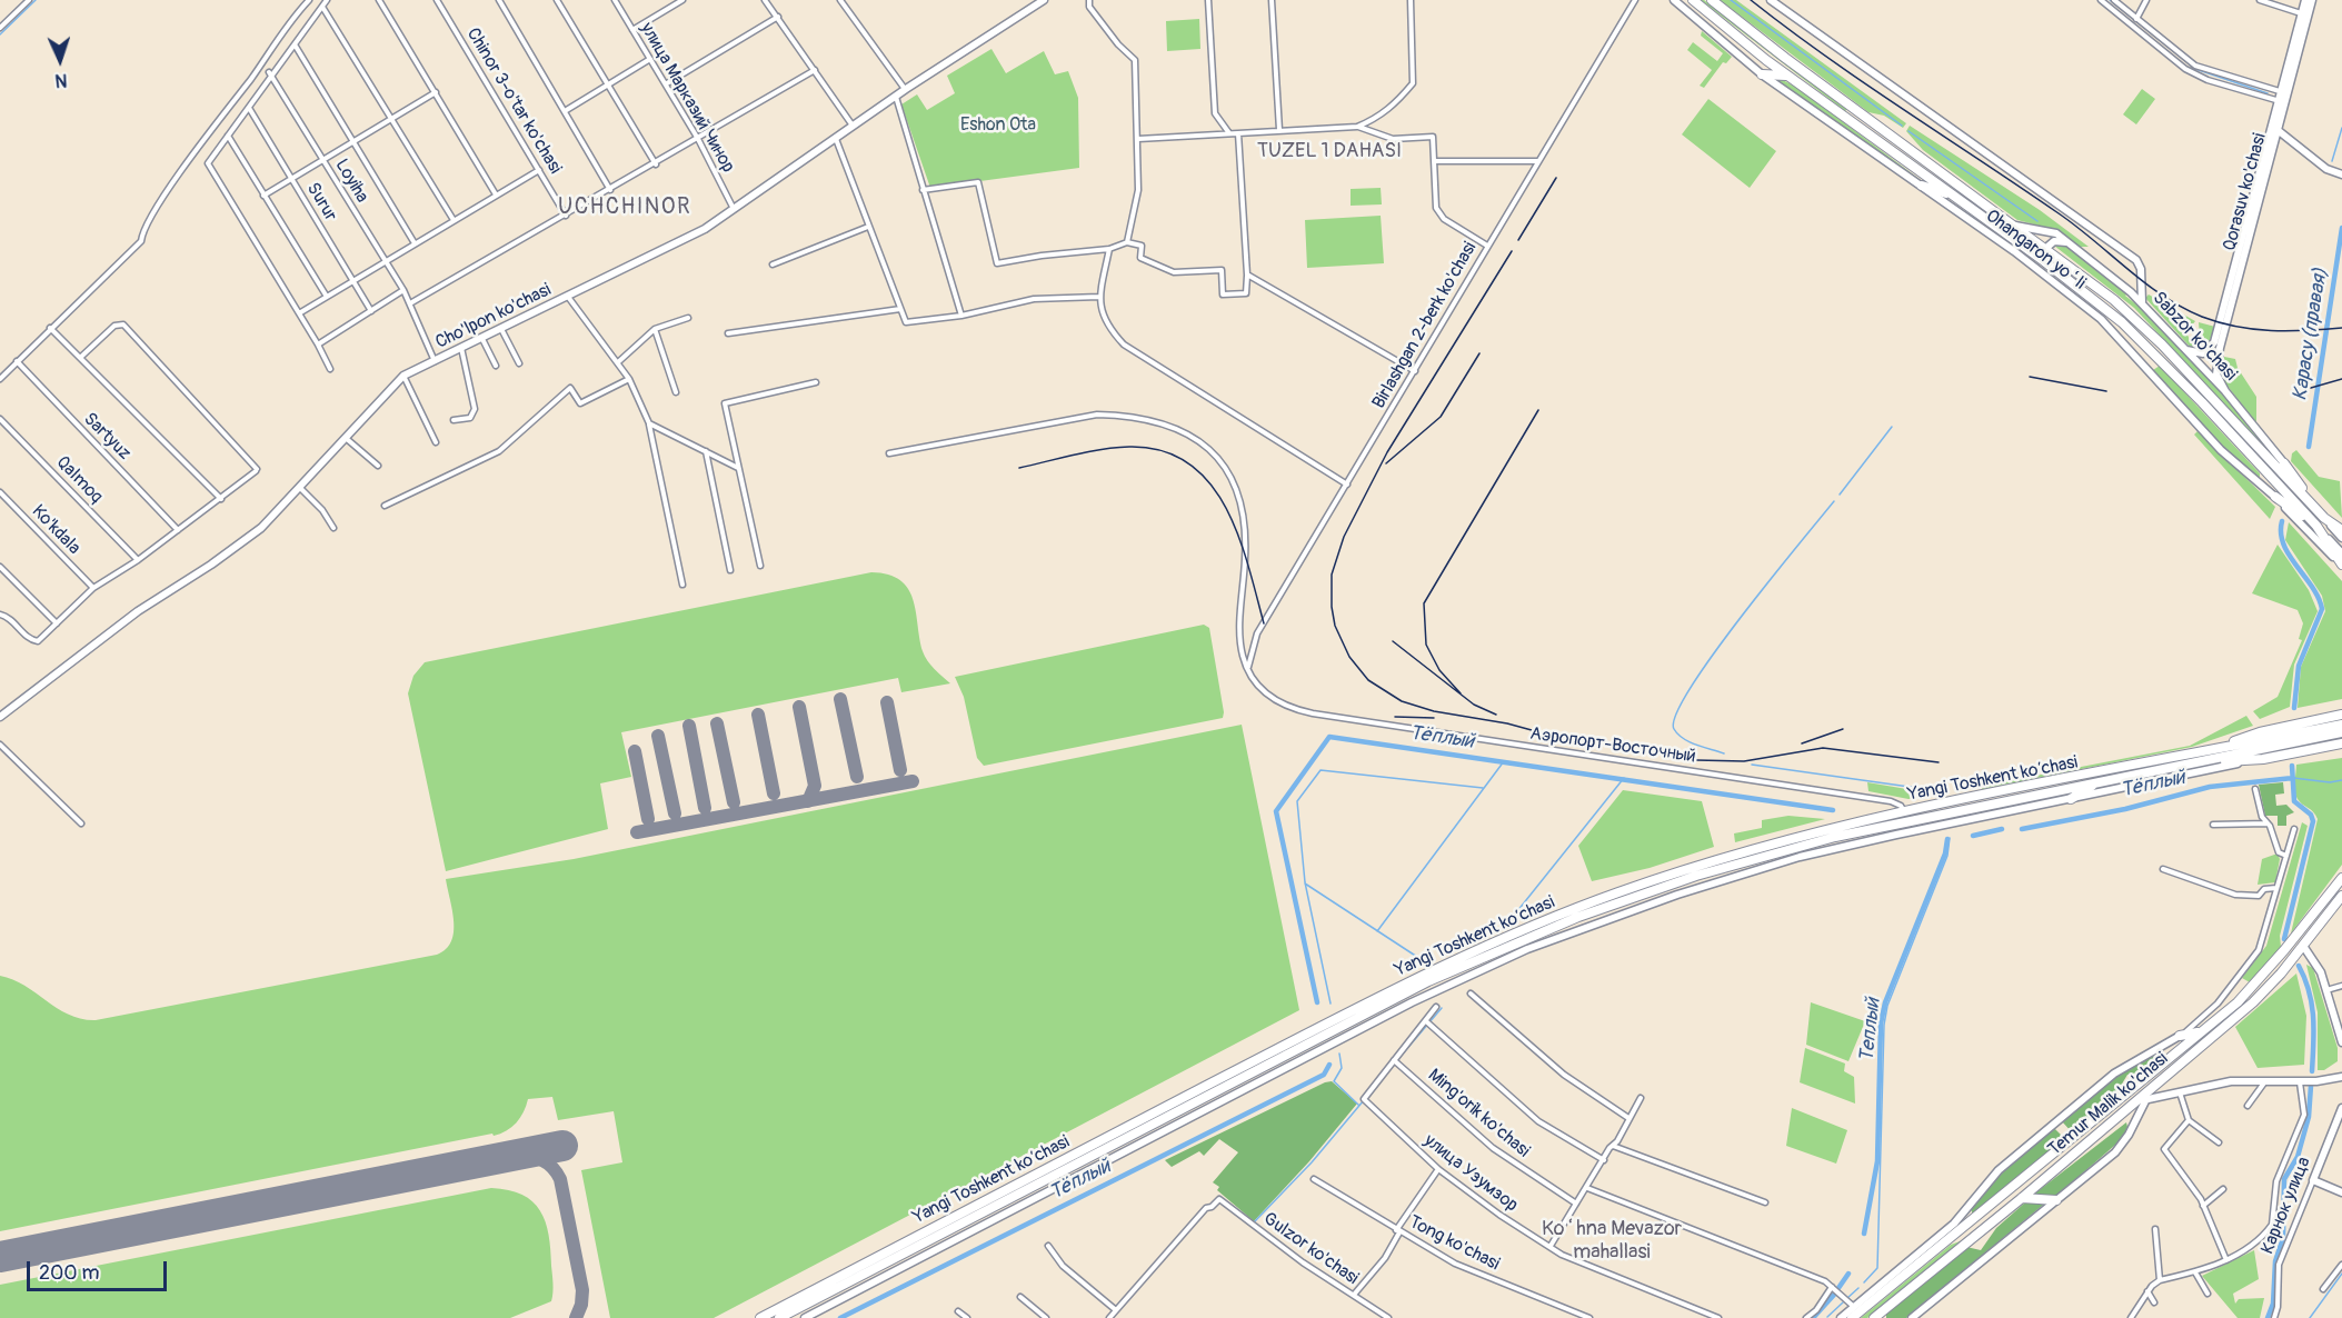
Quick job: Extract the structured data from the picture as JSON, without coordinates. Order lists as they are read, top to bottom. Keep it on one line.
{"streets":{"highway":["Ohangaron yoʻli","Yangi Toshkent ko‘chasi","Temur Malik ko'chasi"],"main road":["Qorasuv ko'chasi","Cho'lpon ko'chasi","Sabzor ko'chasi","Карнок улица"],"street":["улица Марказий Чинор","Chinor 3-o'tar ko'chasi","Loyiha","Surur","Birlashgan 2-berk ko'chasi","Sartyuz","Qalmoq","Ko'kdala","Аэропорт-Восточный","Ming'orik ko'chasi","улица Узумзор","Tong ko'chasi","Gulzor ko'chasi"]},"crossings":[["улица Марказий Чинор","Cho'lpon ko'chasi"],["Loyiha","Cho'lpon ko'chasi"],["Qorasuv ko'chasi","Sabzor ko'chasi"],["Ohangaron yoʻli","Sabzor ko'chasi"],["Birlashgan 2-berk ko'chasi","Аэропорт-Восточный"],["Аэропорт-Восточный","Yangi Toshkent ko‘chasi"],["Ming'orik ko'chasi","улица Узумзор"]],"districts":["TUZEL 1 DAHASI","UCHCHINOR","Koʻhna Mevazor mahallasi"],"water":["Карасу (правая)","Тёплый","Теплый"],"parks":["Eshon Ota"],"scale_bar":"200 m","north":"bottom"}
